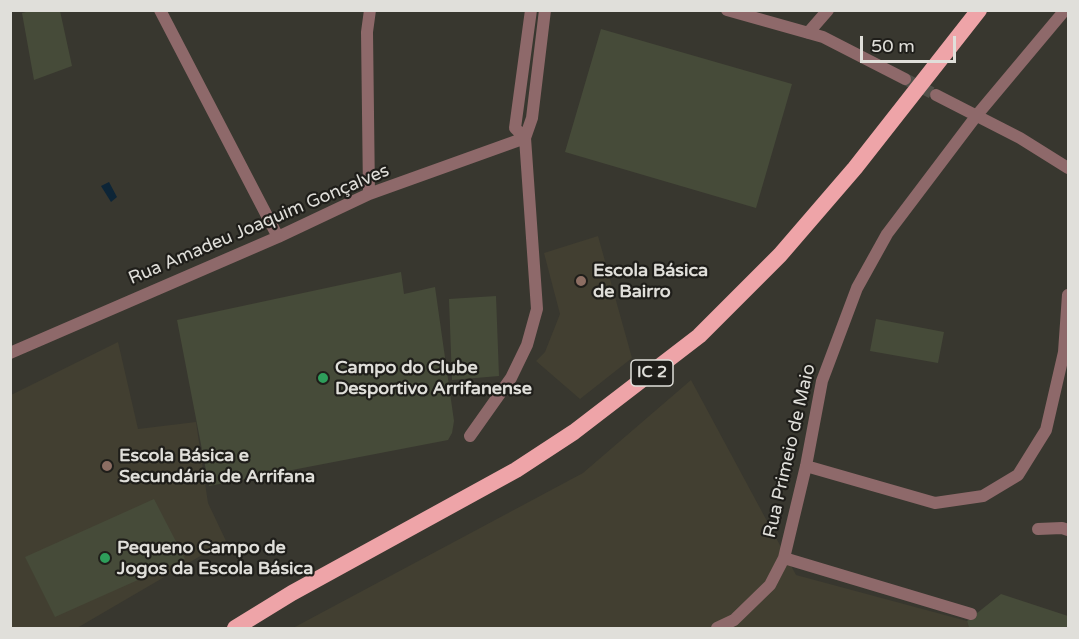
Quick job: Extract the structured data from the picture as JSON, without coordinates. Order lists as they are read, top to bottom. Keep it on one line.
{"streets":{"highway":["IC 2"],"street":["Rua Amadeu Joaquim Gonçalves","Rua Primeio de Maio"]},"places":["Escola Básica de Bairro","Campo do Clube Desportivo Arrifanense","Escola Básica e Secundária de Arrifana","Pequeno Campo de Jogos da Escola Básica"],"scale_bar":"50 m"}
